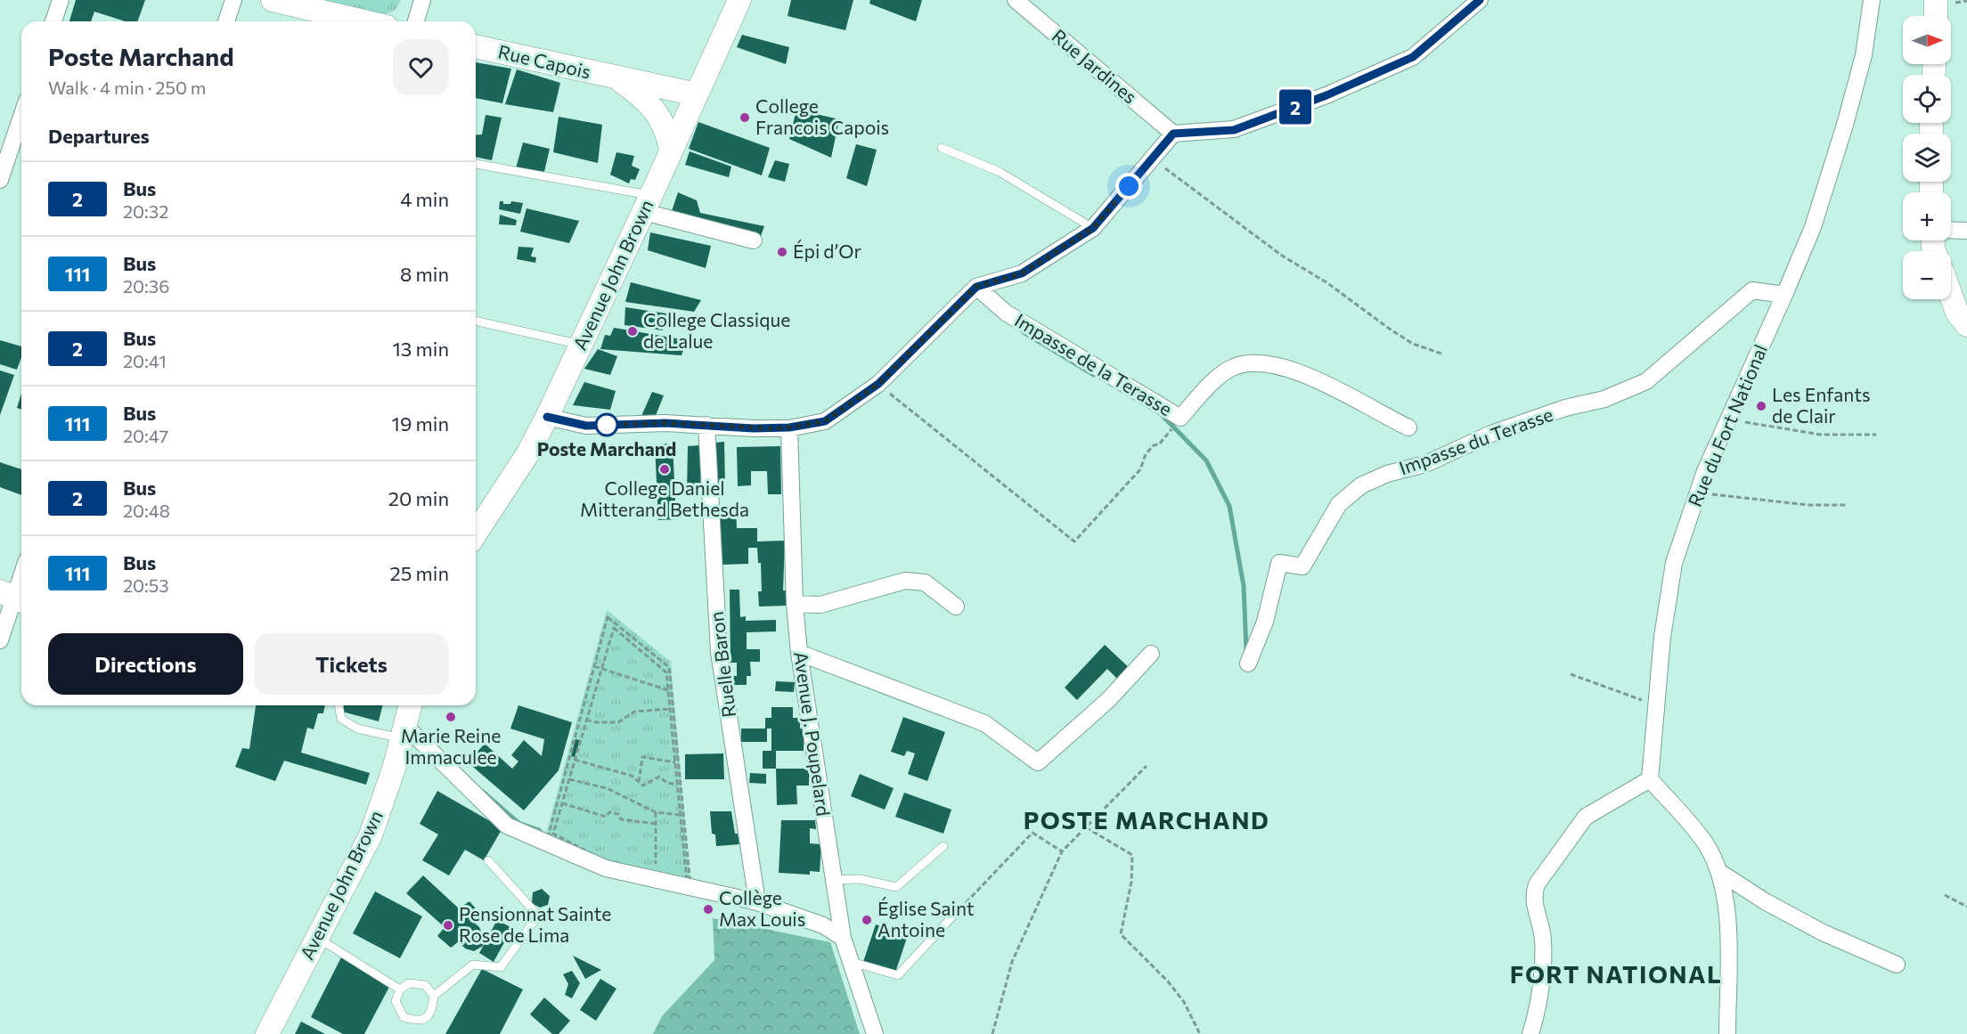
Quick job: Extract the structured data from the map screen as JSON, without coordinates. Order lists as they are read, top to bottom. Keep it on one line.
{"streets":{"main road":["Rue Capois","Avenue John Brown"],"street":["Rue Jardines","Impasse de la Terasse","Rue du Fort National","Impasse du Terasse","Ruelle Baron","Avenue J. Poupelard"]},"crossings":[["Rue Capois","Avenue John Brown"],["Rue du Fort National","Impasse du Terasse"]],"districts":["POSTE MARCHAND","FORT NATIONAL"],"places":["College Francois Capois","Épi d’Or","College Classique de Lalue","Les Enfants de Clair","Poste Marchand","College Daniel Mitterand Bethesda","Marie Reine Immaculee","Collège Max Louis","Église Saint Antoine","Pensionnat Sainte Rose de Lima"],"lines":["bus line 2"],"north":"right","page":{"on_map":"2","map_buttons":["+","−"],"heading":[["Poste Marchand","Walk · 4 min · 250 m"],"Departures"],"list":[{"mark":"2","name":"Bus","note":"20:32","value":"4 min"},{"mark":"111","name":"Bus","note":"20:36","value":"8 min"},{"mark":"2","name":"Bus","note":"20:41","value":"13 min"},{"mark":"111","name":"Bus","note":"20:47","value":"19 min"},{"mark":"2","name":"Bus","note":"20:48","value":"20 min"},{"mark":"111","name":"Bus","note":"20:53","value":"25 min"}],"buttons":["Directions","Tickets"]}}
